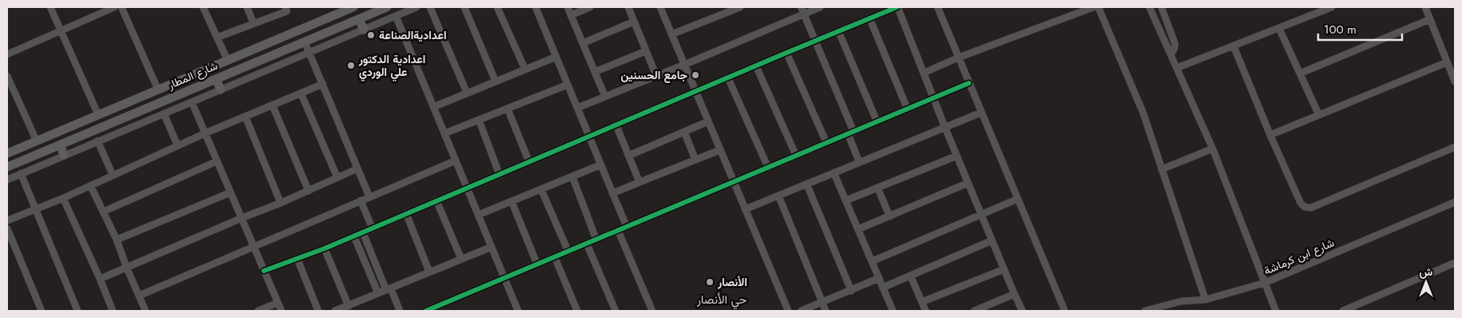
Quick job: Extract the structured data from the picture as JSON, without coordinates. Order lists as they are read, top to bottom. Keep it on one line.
{"streets":{"main road":["شارع المطار"],"street":["شارع ابن كرماشة"]},"districts":["حي الأنصار"],"places":["اعداديةالصناعة","اعدادية الدكتور علي الوردي","جامع الحسنين","الأنصار"],"scale_bar":"100 m","north":"top"}
